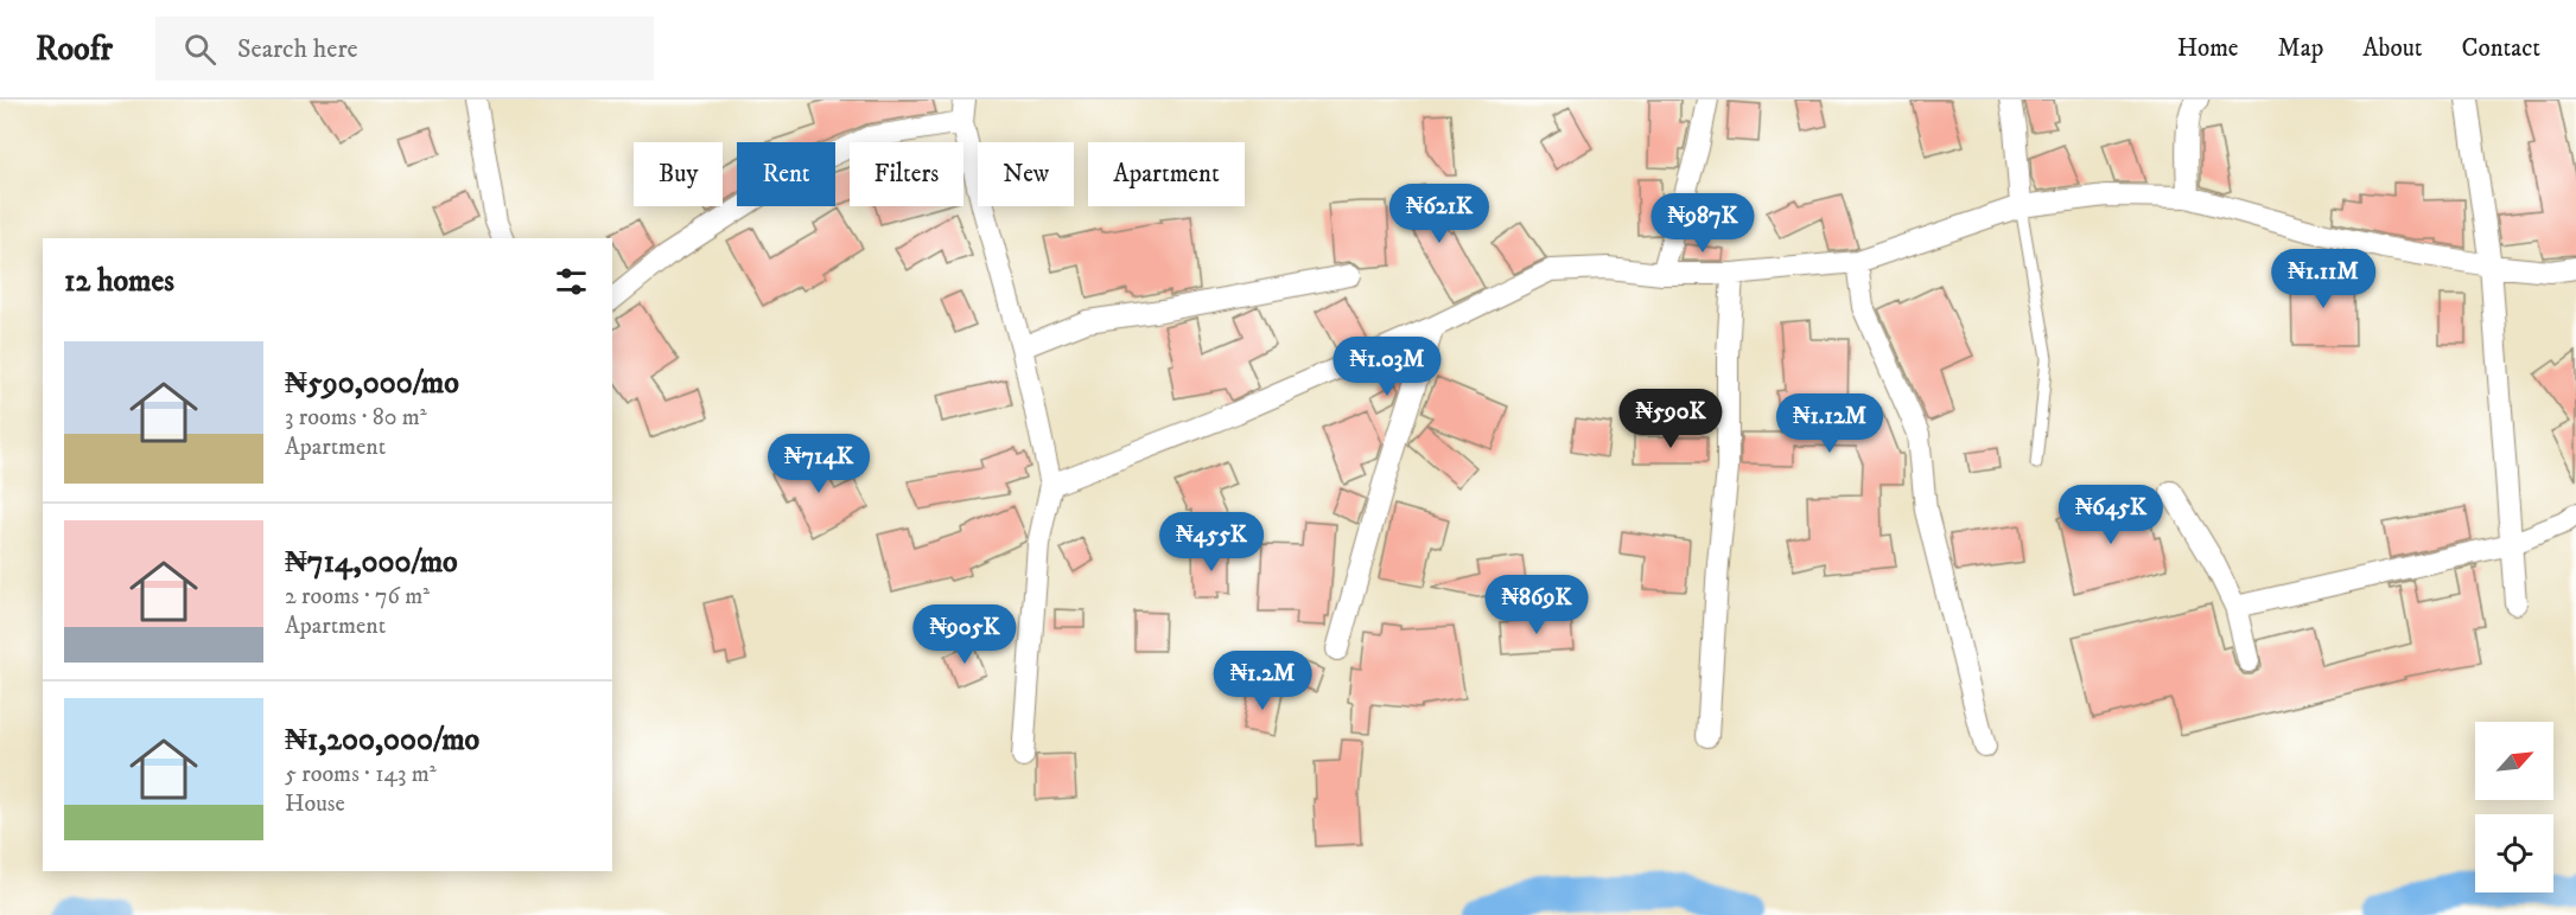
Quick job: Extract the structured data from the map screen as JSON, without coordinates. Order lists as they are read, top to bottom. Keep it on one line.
{"north":"top right","page":{"header":"Roofr","search":"Search here","nav":["Home","Map","About","Contact"],"chip":["Buy","Rent","Filters","New","Apartment"],"price":["₦621K","₦987K","₦1.11M","₦1.03M","₦590K","₦1.12M","₦714K","₦645K","₦455K","₦869K","₦905K","₦1.2M"],"heading":"12 homes","list":[{"name":"₦590,000/mo","note":"3 rooms · 80 m² · Apartment"},{"name":"₦714,000/mo","note":"2 rooms · 76 m² · Apartment"},{"name":"₦1,200,000/mo","note":"5 rooms · 143 m² · House"}]}}
